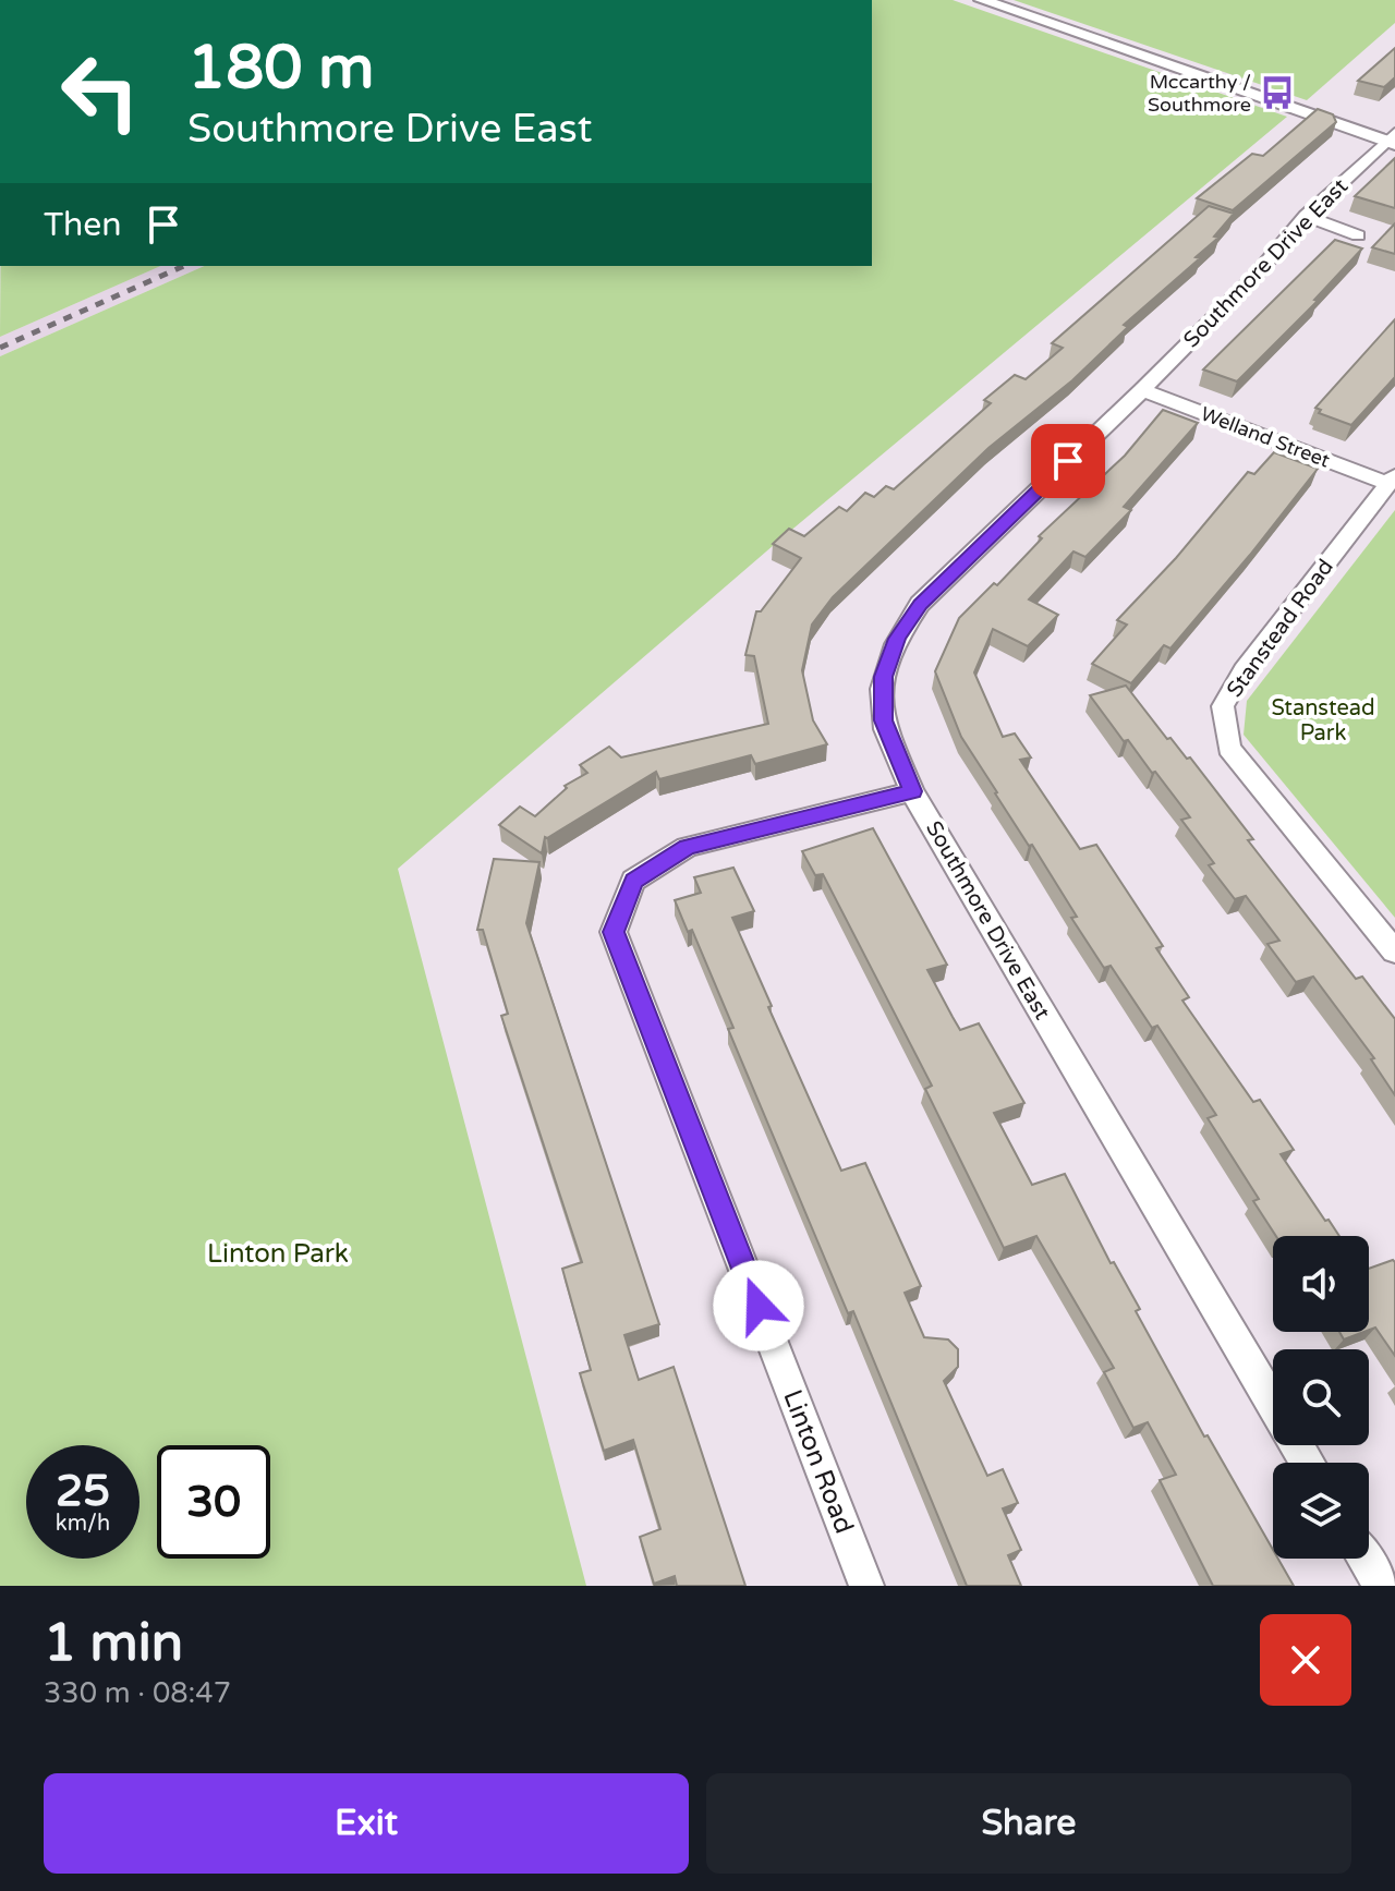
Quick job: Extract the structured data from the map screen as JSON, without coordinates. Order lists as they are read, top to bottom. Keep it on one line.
{"streets":{"street":["Southmore Drive East","Welland Street","Stanstead Road","Linton Road"]},"crossings":[["Southmore Drive East","Welland Street"],["Southmore Drive East","Linton Road"],["Welland Street","Stanstead Road"]],"parks":["Stanstead Park","Linton Park"],"places":{"bus stop":["Mccarthy / Southmore"]},"page":{"turn":["180 m","Southmore Drive East"],"then":"Then","speed":"25 km/h","limit":"30","heading":["1 min","330 m · 08:47"],"buttons":["Exit","Share"]}}
